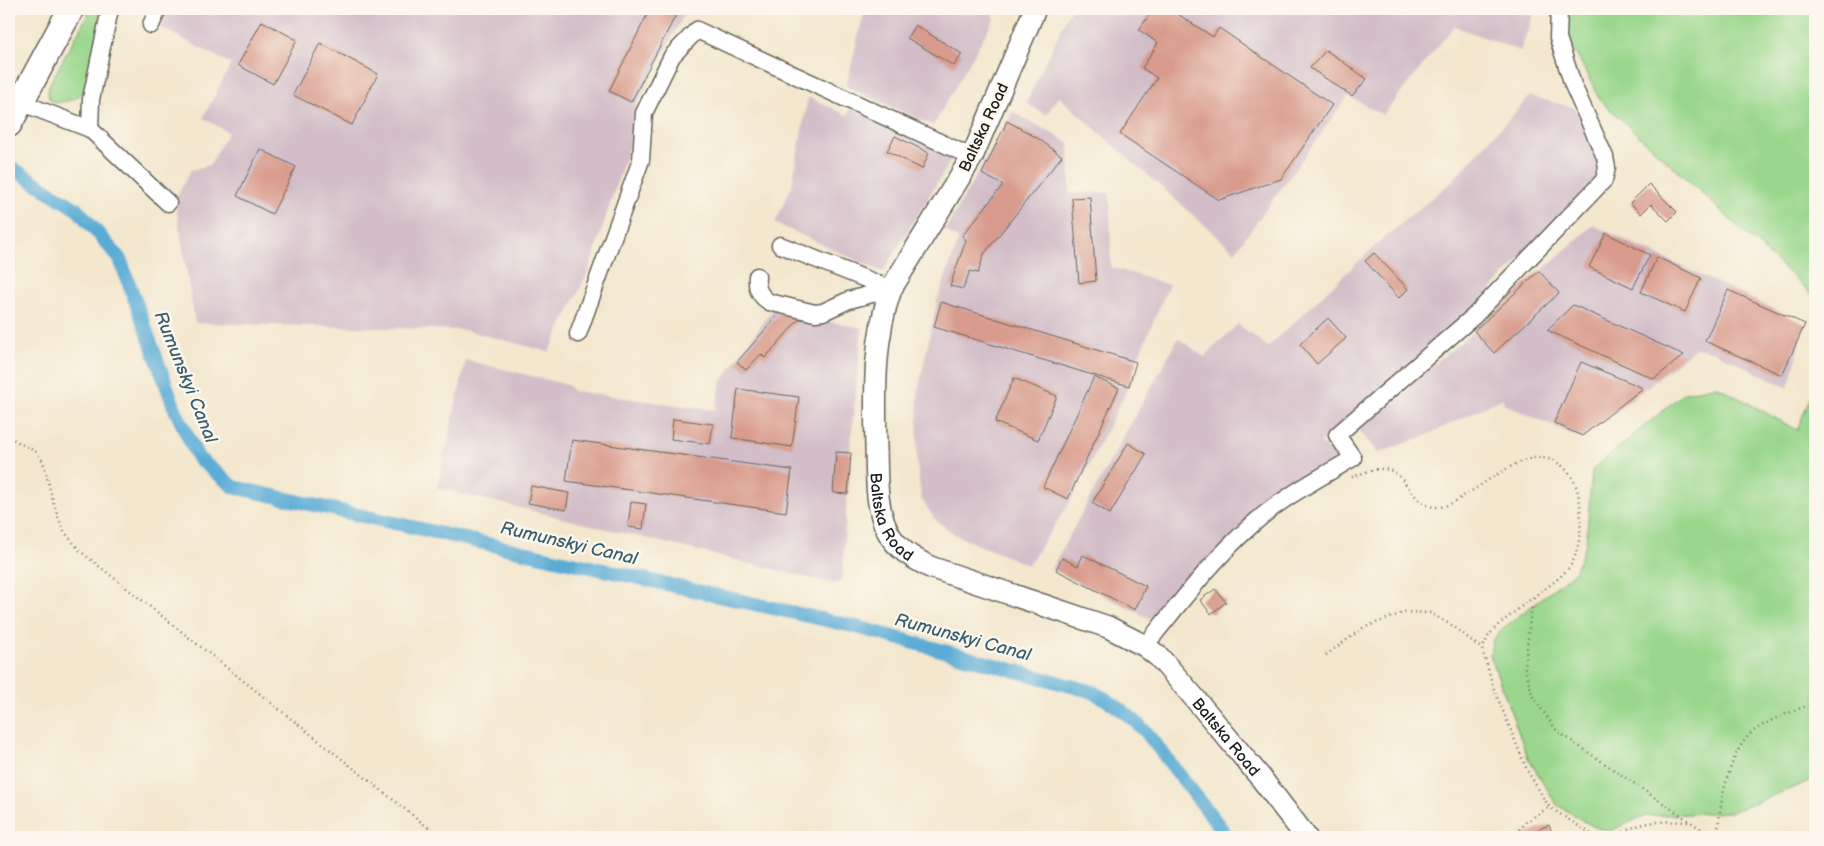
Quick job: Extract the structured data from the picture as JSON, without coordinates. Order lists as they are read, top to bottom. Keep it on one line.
{"streets":{"main road":["Baltska Road"]},"water":["Rumunskyi Canal"]}
